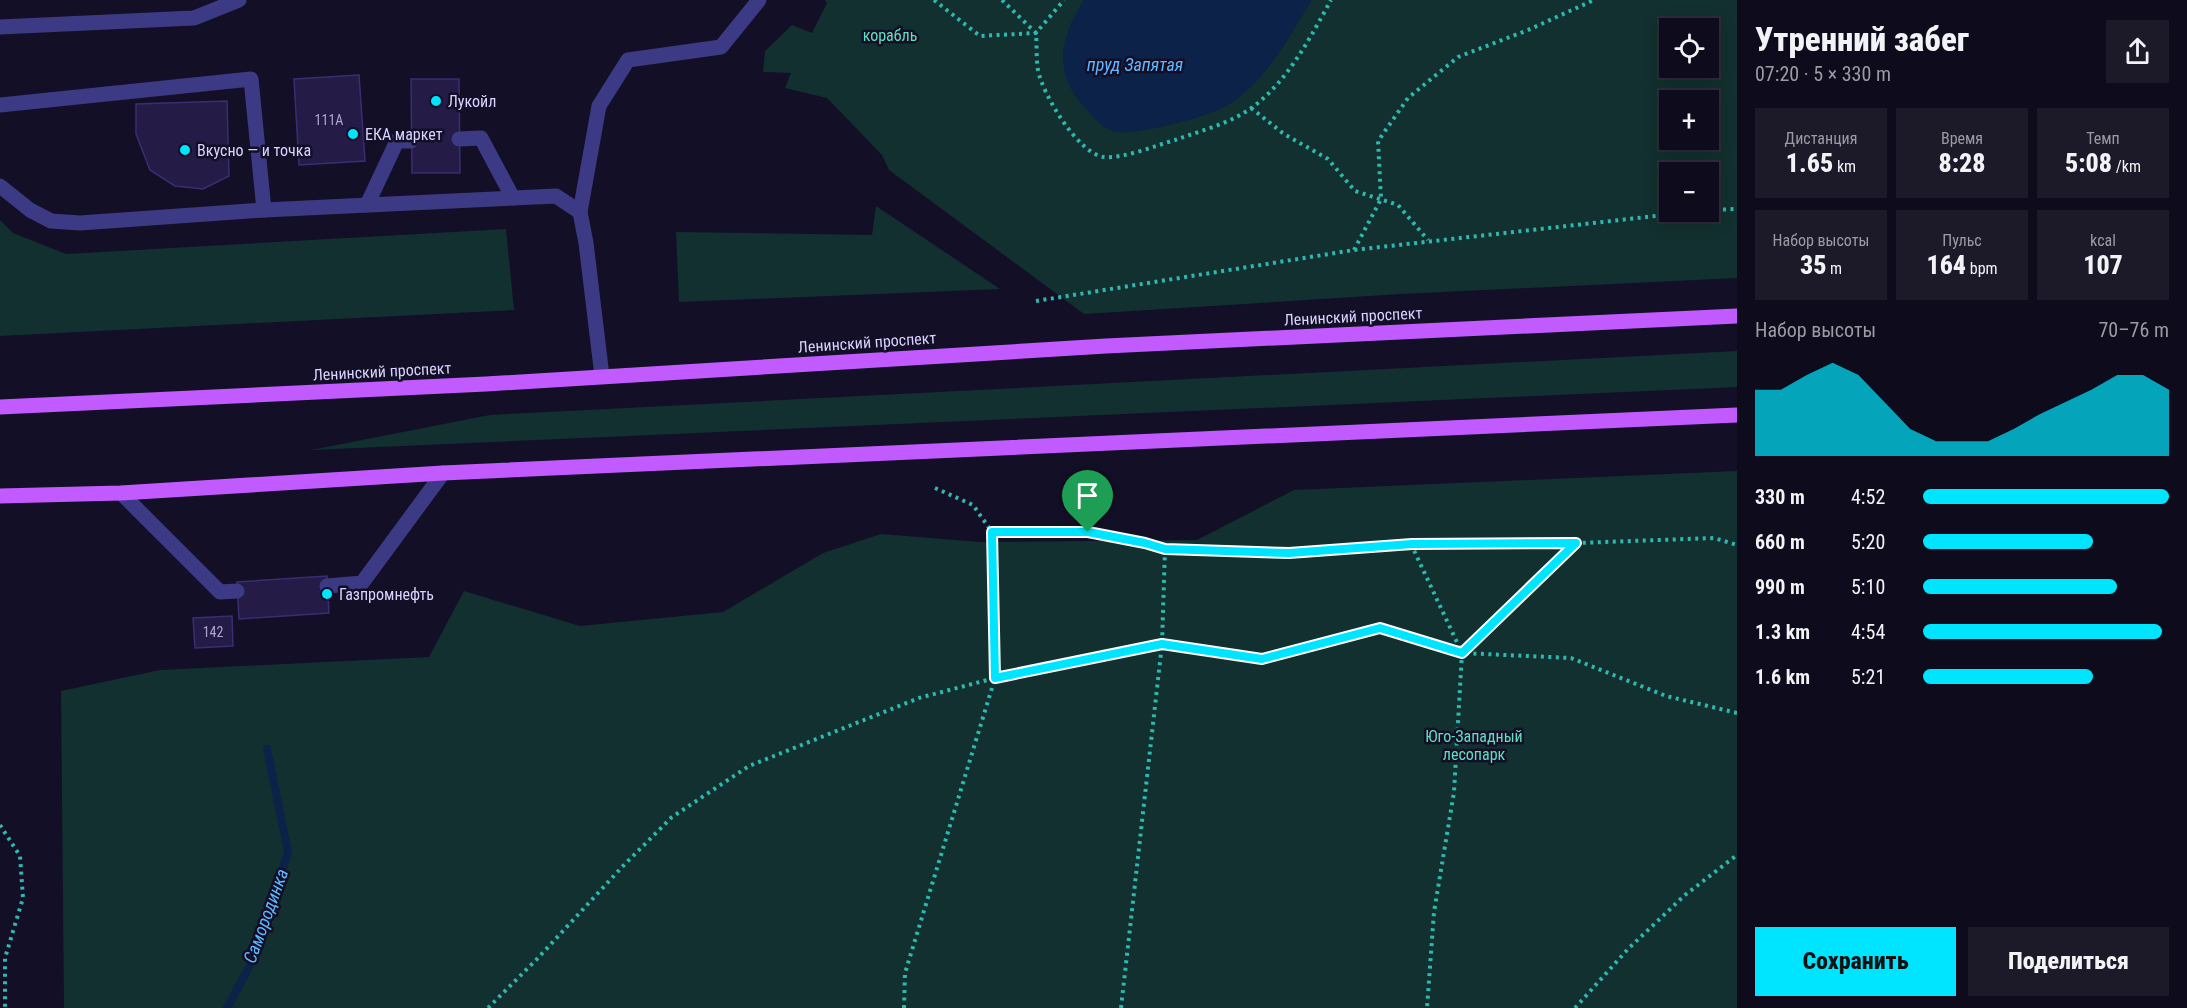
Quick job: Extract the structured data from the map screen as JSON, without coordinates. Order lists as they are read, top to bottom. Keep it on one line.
{"streets":{"main road":["Ленинский проспект"]},"water":["пруд Запятая","Самородинка"],"parks":["корабль","Юго-Западный лесопарк"],"places":["Лукойл","ЕКА маркет","Вкусно — и точка","Газпромнефть"],"house_numbers":["111А","142"],"page":{"heading":["Утренний забег","07:20 · 5 × 330 m"],"map_buttons":["+","−"],"stats":[["Дистанция","1.65 km"],["Время","8:28"],["Темп","5:08 /km"],["Набор высоты","35 m"],["Пульс","164 bpm"],["kcal","107"]],"chart":["Набор высоты","70–76 m"],"list":[{"name":"330 m","note":"4:52"},{"name":"660 m","note":"5:20"},{"name":"990 m","note":"5:10"},{"name":"1.3 km","note":"4:54"},{"name":"1.6 km","note":"5:21"}],"buttons":["Сохранить","Поделиться"]}}
